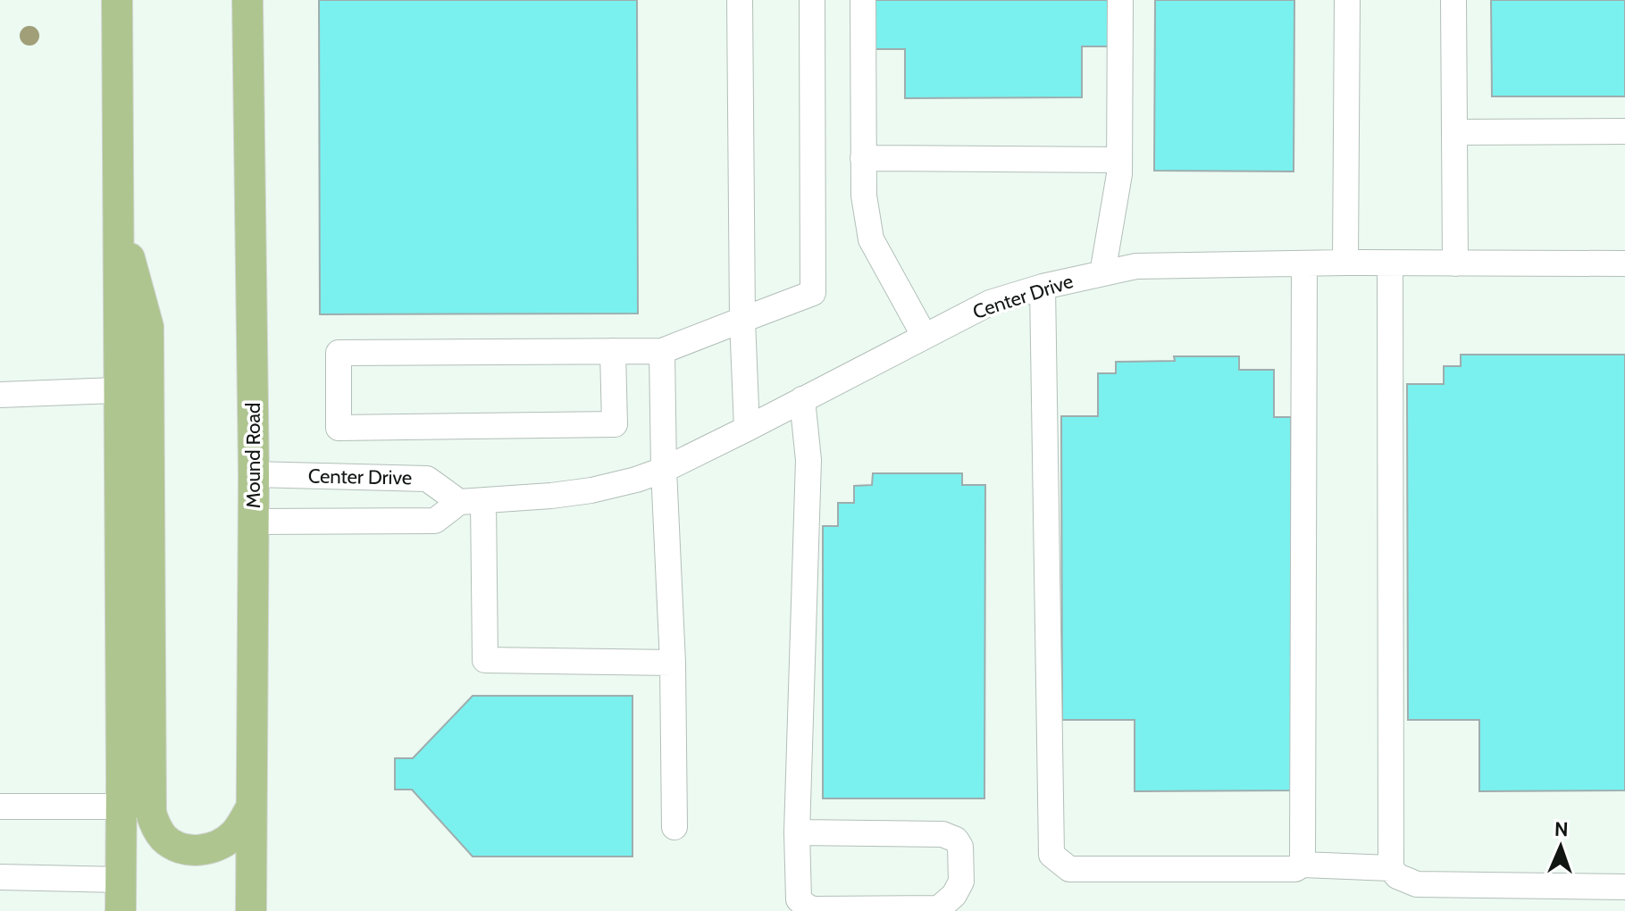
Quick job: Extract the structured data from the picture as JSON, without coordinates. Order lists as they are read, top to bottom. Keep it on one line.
{"streets":{"main road":["Mound Road"],"street":["Center Drive"]},"crossings":[["Center Drive","Mound Road"]],"north":"top"}
